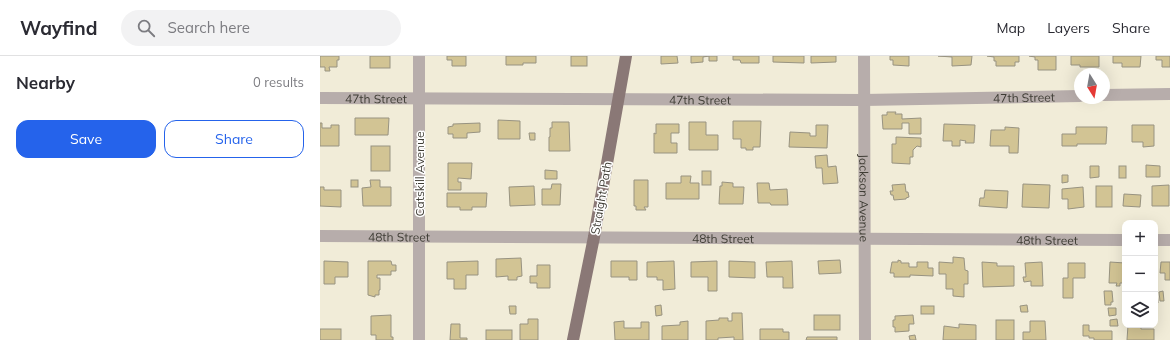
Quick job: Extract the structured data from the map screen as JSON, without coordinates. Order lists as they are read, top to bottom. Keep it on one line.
{"streets":{"main road":["Straight Path"],"street":["47th Street","Catskill Avenue","Jackson Avenue","48th Street"]},"crossings":[["47th Street","Catskill Avenue"],["47th Street","Straight Path"],["47th Street","Jackson Avenue"],["Catskill Avenue","48th Street"],["Straight Path","48th Street"],["Jackson Avenue","48th Street"]],"north":"bottom","page":{"header":"Wayfind","search":"Search here","nav":["Map","Layers","Share"],"heading":["Nearby","0 results"],"buttons":["Save","Share"],"map_buttons":["+","−"]}}
